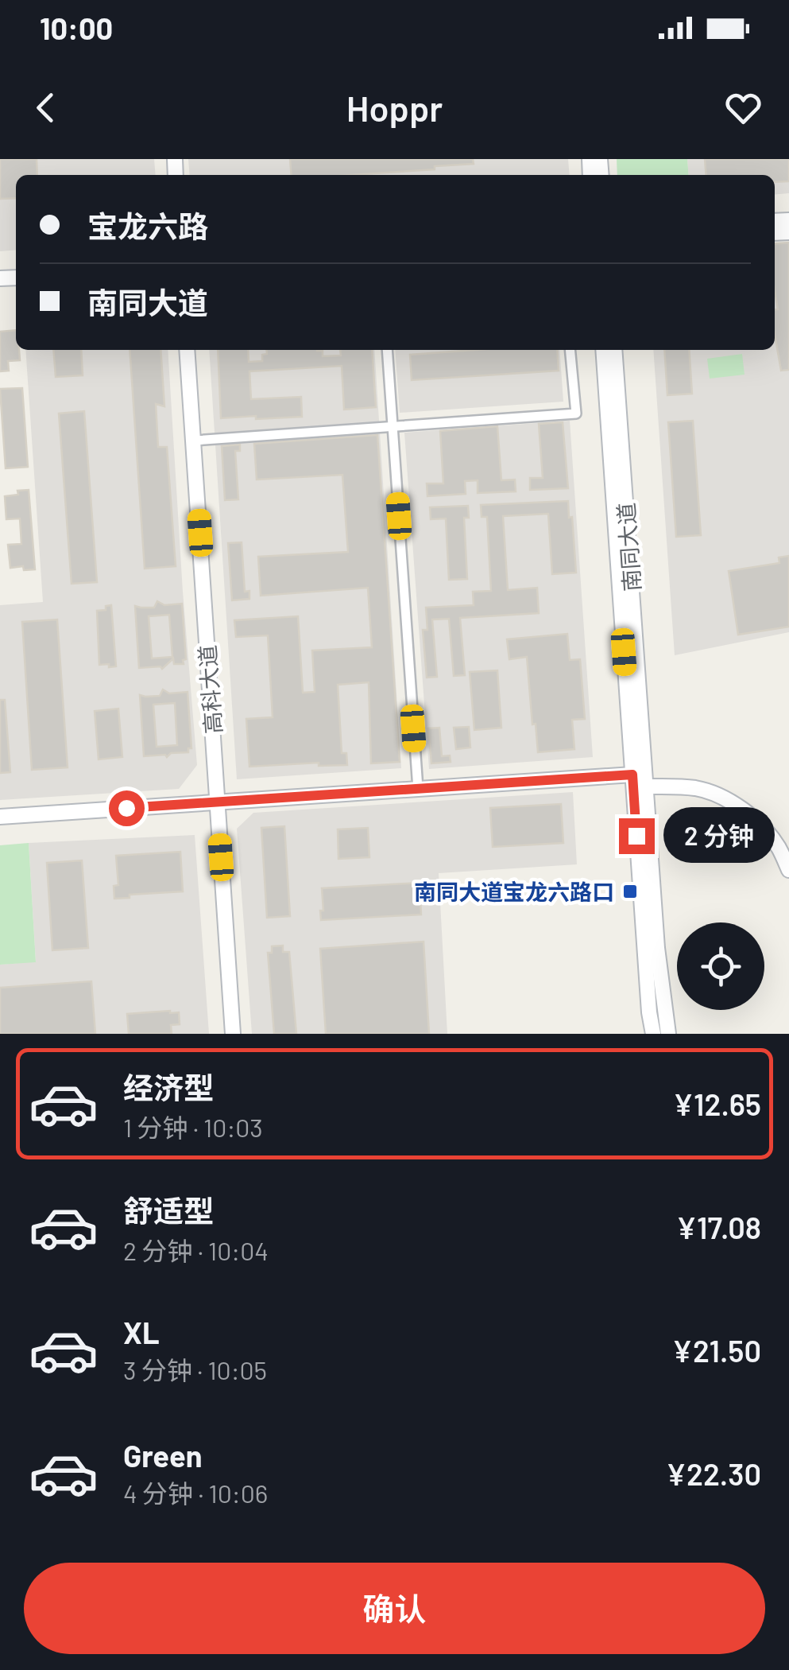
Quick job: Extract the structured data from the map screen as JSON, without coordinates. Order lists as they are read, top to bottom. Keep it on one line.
{"streets":{"street":["南同大道","高科大道"]},"places":{"transit":["南同大道宝龙六路口"]},"page":{"status":"10:00","header":"Hoppr","banner":["宝龙六路","南同大道"],"bubble":"2 分钟","list":[{"name":"经济型","note":"1 分钟 · 10:03","value":"¥12.65"},{"name":"舒适型","note":"2 分钟 · 10:04","value":"¥17.08"},{"name":"XL","note":"3 分钟 · 10:05","value":"¥21.50"},{"name":"Green","note":"4 分钟 · 10:06","value":"¥22.30"}],"buttons":"确认"}}
